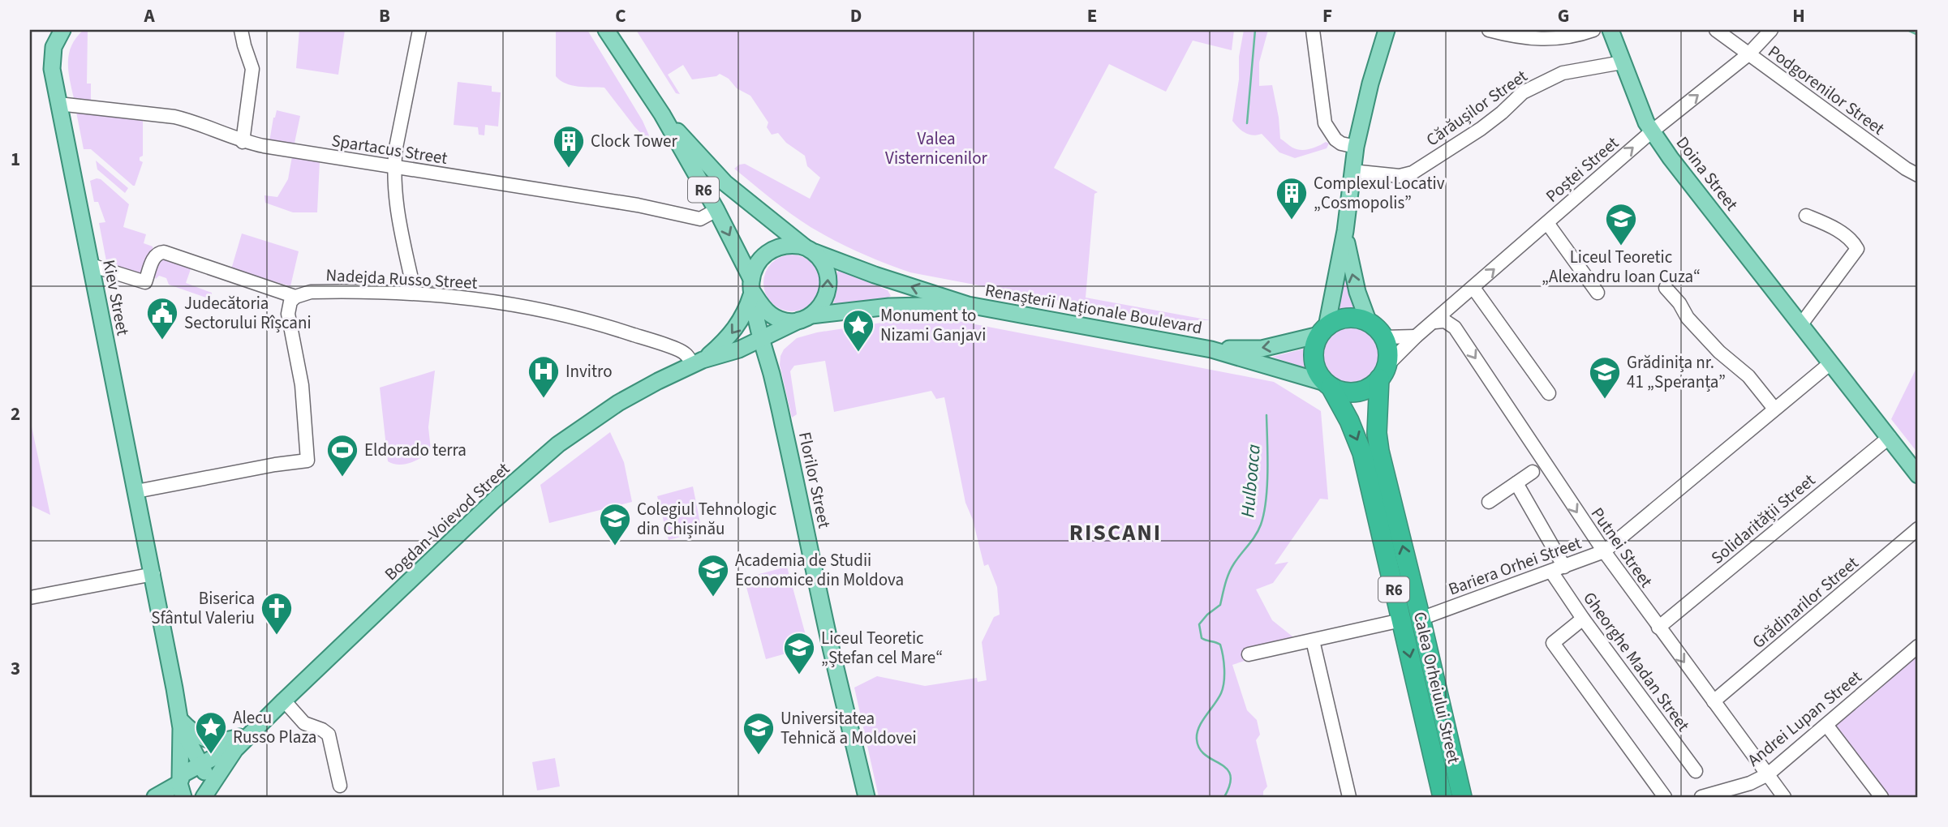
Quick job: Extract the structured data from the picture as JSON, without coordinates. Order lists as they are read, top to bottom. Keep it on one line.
{"streets":{"highway":["R6","Calea Orheiului Street"],"main road":["Doina Street","Kiev Street","Renașterii Naționale Boulevard","Florilor Street","Bogdan-Voievod Street"],"street":["Podgorenilor Street","Cărăușilor Street","Spartacus Street","Poștei Street","Nadejda Russo Street","Solidarității Street","Putnei Street","Bariera Orhei Street","Grădinarilor Street","Gheorghe Madan Street","Andrei Lupan Street"]},"crossings":[["Podgorenilor Street","Poștei Street"],["Cărăușilor Street","Doina Street"],["Spartacus Street","Kiev Street"],["Spartacus Street","Renașterii Naționale Boulevard"],["Poștei Street","Doina Street"],["Poștei Street","R6"],["Poștei Street","Renașterii Naționale Boulevard"],["Poștei Street","Putnei Street"],["Poștei Street","Calea Orheiului Street"],["Doina Street","Solidarității Street"],["Doina Street","Bariera Orhei Street"],["R6","Renașterii Naționale Boulevard"],["R6","Calea Orheiului Street"],["Nadejda Russo Street","Kiev Street"],["Nadejda Russo Street","Bogdan-Voievod Street"],["Kiev Street","Bogdan-Voievod Street"],["Renașterii Naționale Boulevard","Florilor Street"],["Renașterii Naționale Boulevard","Bogdan-Voievod Street"],["Renașterii Naționale Boulevard","Calea Orheiului Street"],["Florilor Street","Bogdan-Voievod Street"],["Solidarității Street","Putnei Street"],["Putnei Street","Bariera Orhei Street"],["Putnei Street","Grădinarilor Street"],["Putnei Street","Andrei Lupan Street"],["Bariera Orhei Street","Gheorghe Madan Street"],["Bariera Orhei Street","Calea Orheiului Street"]],"one_way":["Poștei Street"],"districts":["RISCANI"],"water":["Hulboaca"],"parks":["Valea Visternicenilor"],"places":{"building":["Clock Tower","Complexul Locativ „Cosmopolis”"],"school or university":["Liceul Teoretic „Alexandru Ioan Cuza“","Grădinița nr. 41 „Speranța”","Colegiul Tehnologic din Chișinău","Academia de Studii Economice din Moldova","Liceul Teoretic „Ștefan cel Mare“","Universitatea Tehnică a Moldovei"],"public building":["Judecătoria Sectorului Rîșcani"],"place":["Monument to Nizami Ganjavi","Alecu Russo Plaza"],"hospital":["Invitro"],"sports":["Eldorado terra"],"church":["Biserica Sfântul Valeriu"]},"grid":{"columns":["A","B","C","D","E","F","G","H"],"rows":["1","2","3"]}}
